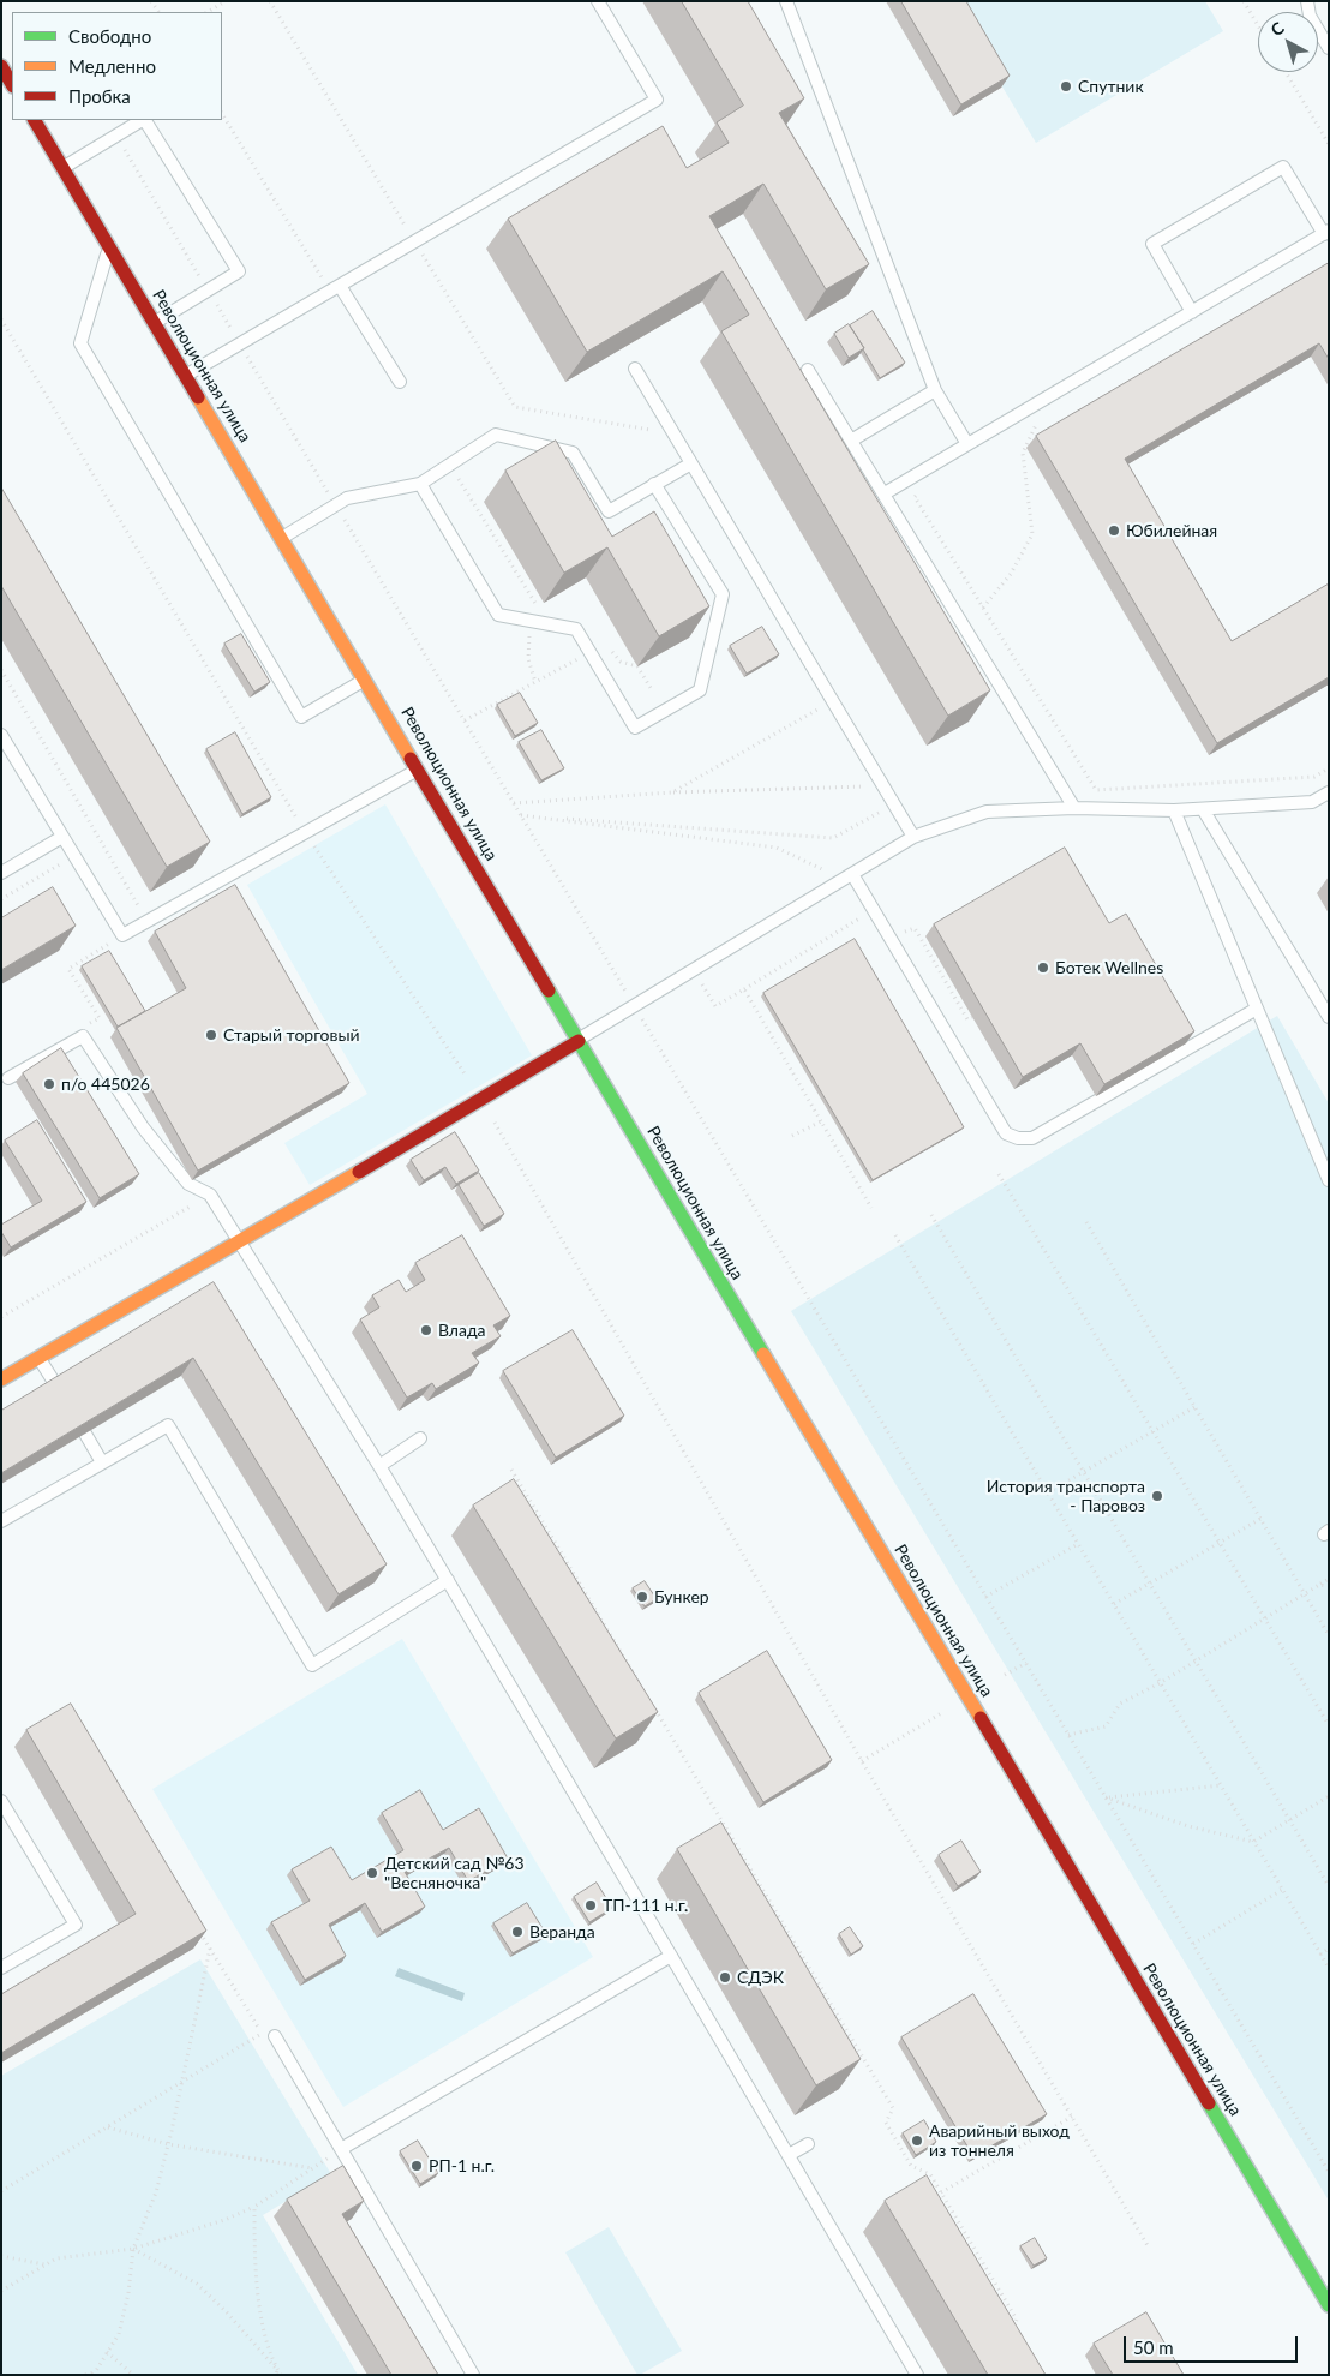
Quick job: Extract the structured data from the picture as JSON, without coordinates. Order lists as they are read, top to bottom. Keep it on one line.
{"streets":{"main road":["Революционная улица"]},"places":["Спутник","Юбилейная","Ботек Wellnes","Старый торговый","п/о 445026","Влада","История транспорта - Паровоз","Бункер","Детский сад №63 \"Весняночка\"","ТП-111 н.г.","Веранда","СДЭК","Аварийный выход из тоннеля","РП-1 н.г."],"legend":["Свободно","Медленно","Пробка"],"scale_bar":"50 m","north":"top left"}
